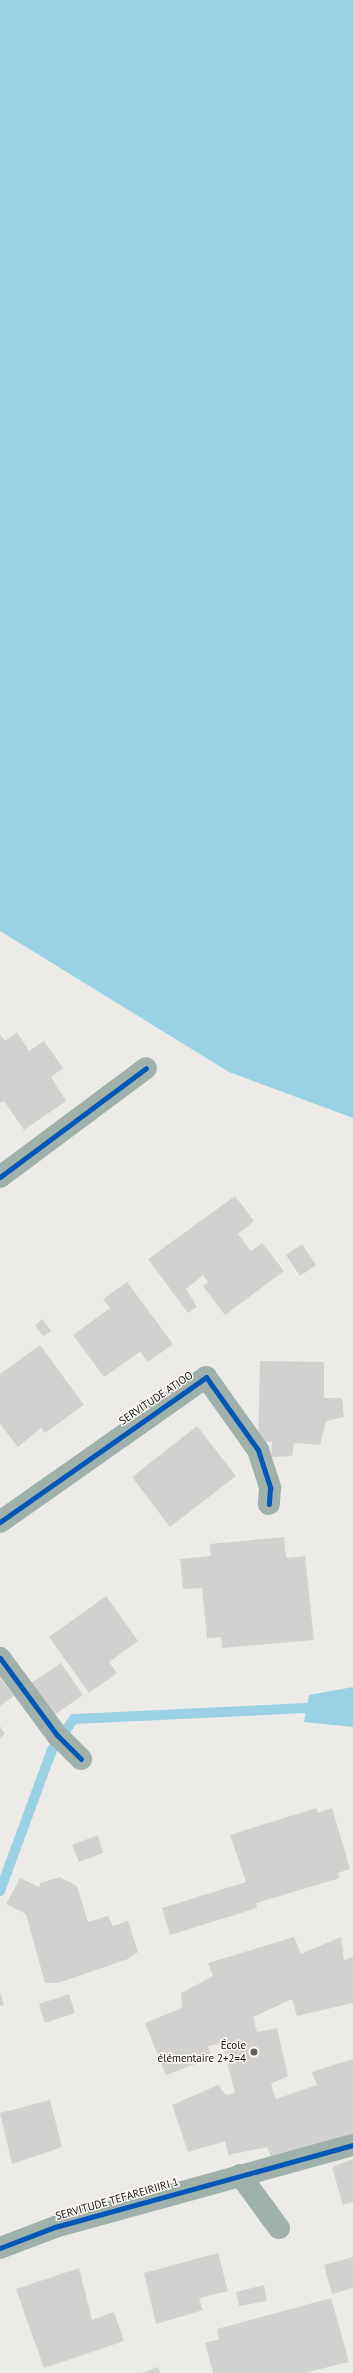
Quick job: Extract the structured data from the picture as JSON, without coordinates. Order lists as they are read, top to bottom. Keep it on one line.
{"streets":{"street":["SERVITUDE ATIOO","SERVITUDE TEFAREIRIIRI 1"]},"places":["École élémentaire 2+2=4"]}
